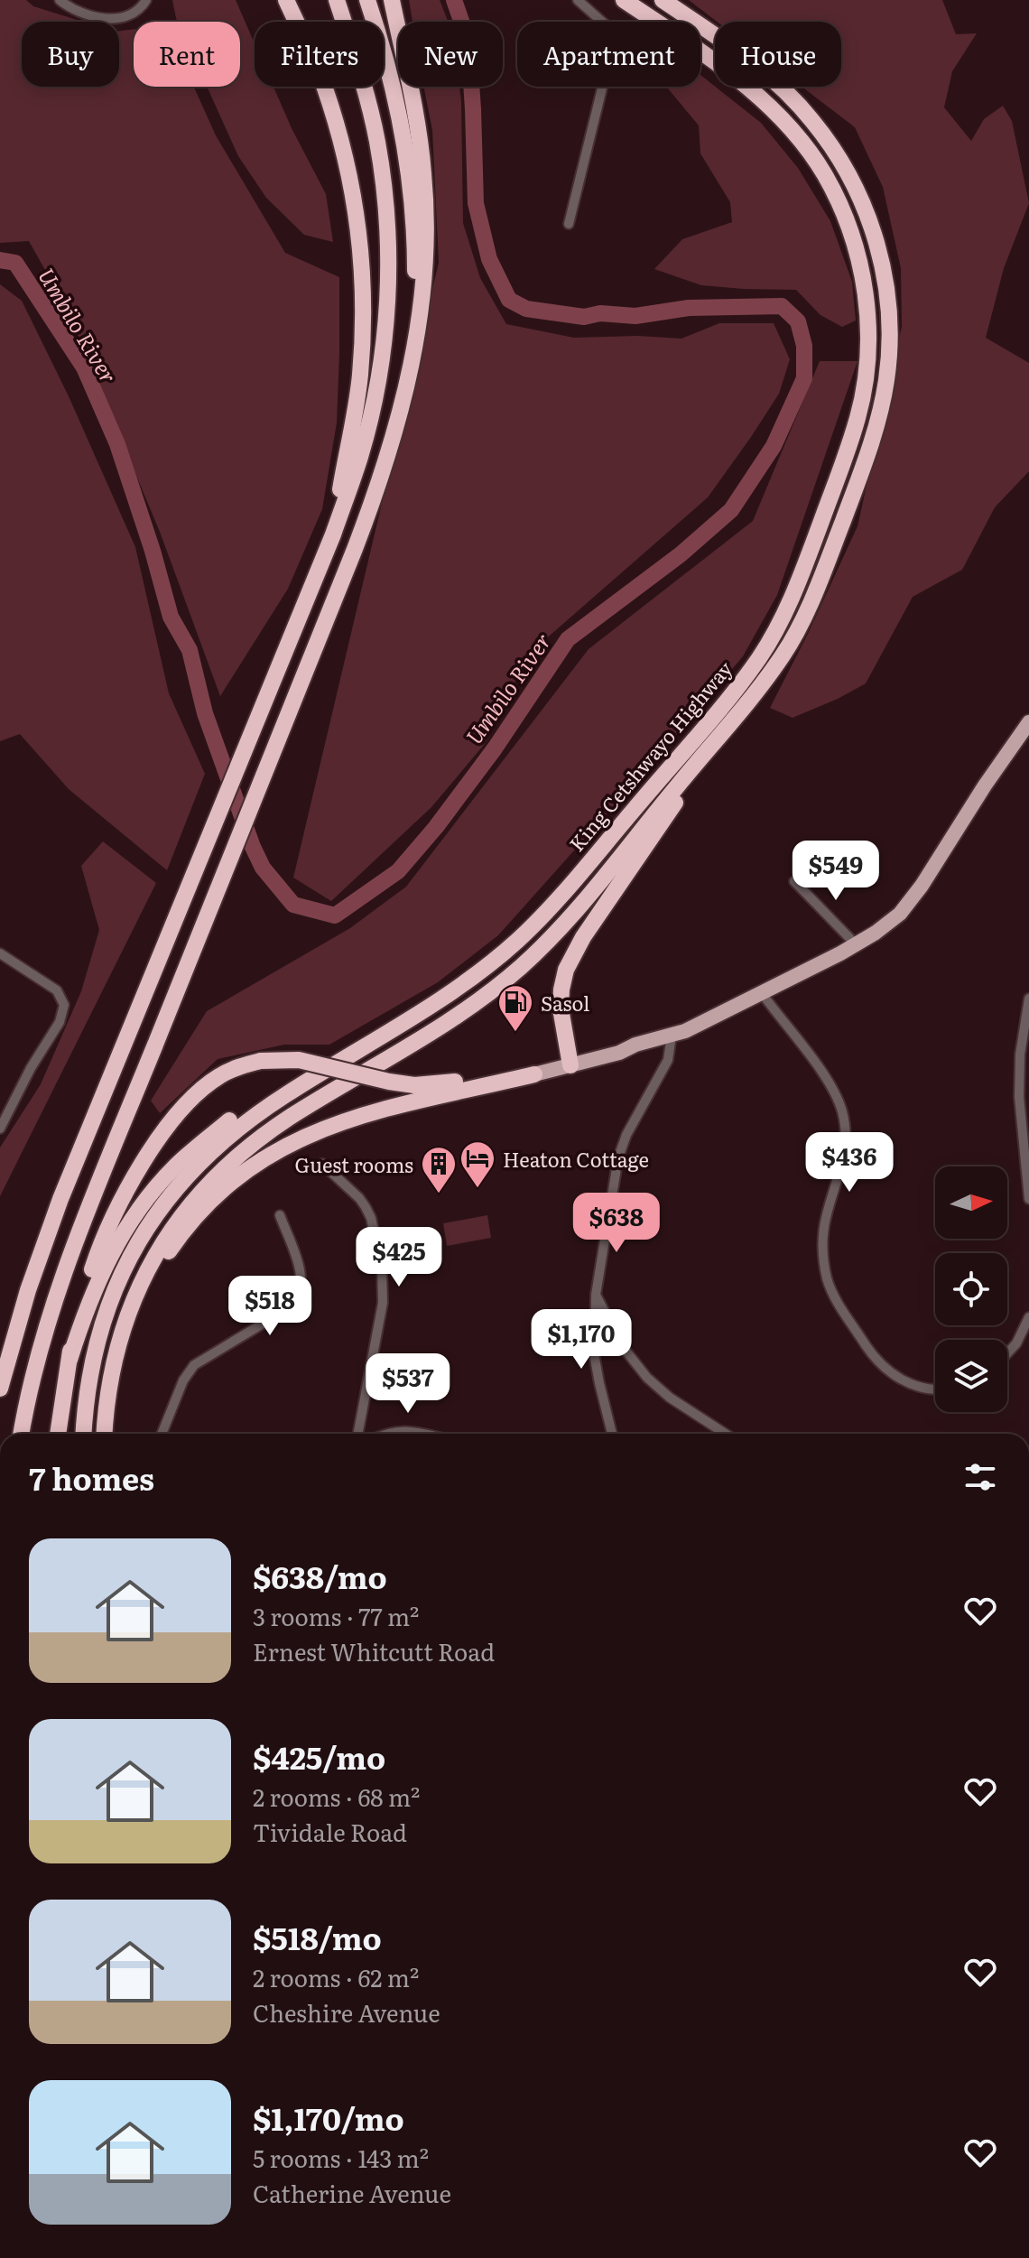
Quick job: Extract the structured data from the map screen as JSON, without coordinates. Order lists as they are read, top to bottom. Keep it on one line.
{"streets":{"highway":["King Cetshwayo Highway"]},"water":["Umbilo River"],"places":{"fuel station":["Sasol"],"hotel":["Heaton Cottage"],"building":["Guest rooms"]},"north":"right","page":{"chip":["Buy","Rent","Filters","New","Apartment","House"],"price":["$549","$436","$638","$425","$518","$1,170","$537"],"heading":"7 homes","list":[{"name":"$638/mo","note":"3 rooms · 77 m² · Ernest Whitcutt Road"},{"name":"$425/mo","note":"2 rooms · 68 m² · Tividale Road"},{"name":"$518/mo","note":"2 rooms · 62 m² · Cheshire Avenue"},{"name":"$1,170/mo","note":"5 rooms · 143 m² · Catherine Avenue"}]}}
